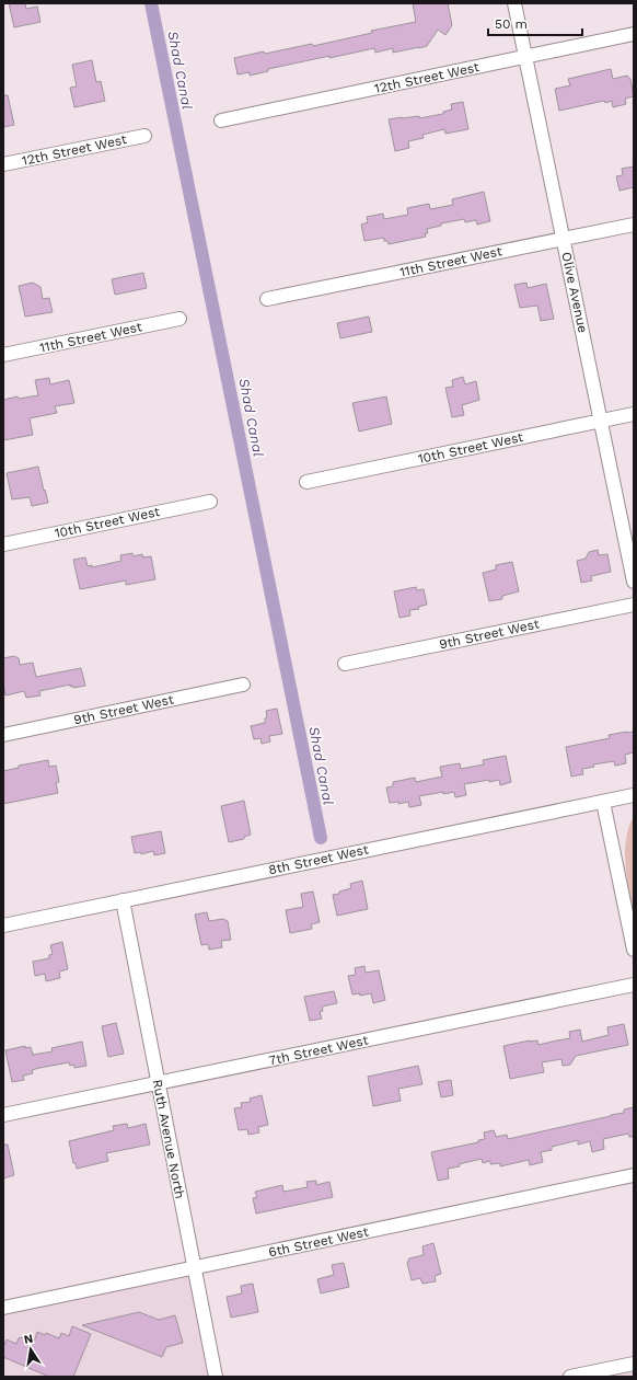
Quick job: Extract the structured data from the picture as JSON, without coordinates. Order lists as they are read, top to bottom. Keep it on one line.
{"streets":{"street":["12th Street West","11th Street West","Olive Avenue","10th Street West","9th Street West","8th Street West","7th Street West","Ruth Avenue North","6th Street West"]},"crossings":[["12th Street West","Olive Avenue"],["11th Street West","Olive Avenue"],["Olive Avenue","10th Street West"],["8th Street West","Ruth Avenue North"],["7th Street West","Ruth Avenue North"],["Ruth Avenue North","6th Street West"]],"water":["Shad Canal"],"scale_bar":"50 m","north":"top"}
